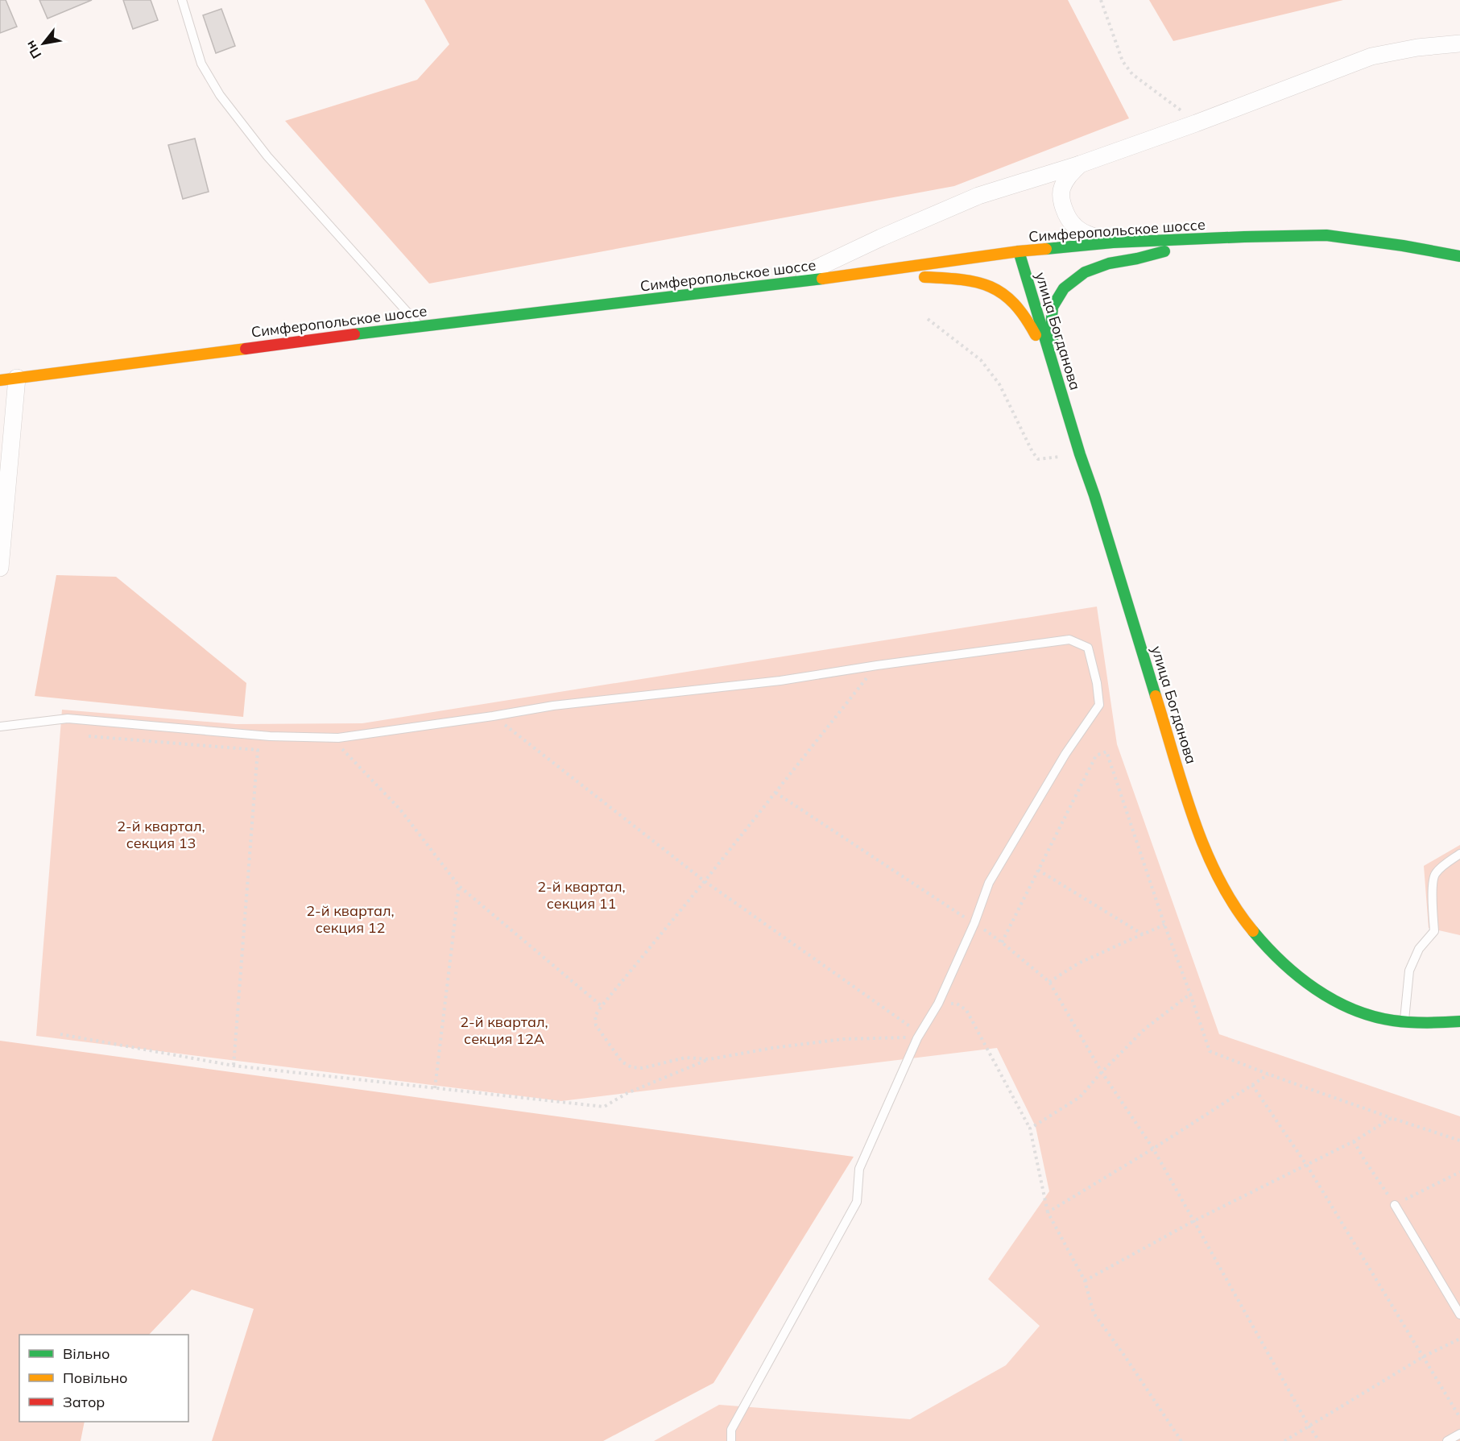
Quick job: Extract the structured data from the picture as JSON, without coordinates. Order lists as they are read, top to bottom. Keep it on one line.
{"streets":{"main road":["Симферопольское шоссе","улица Богданова"]},"crossings":[["Симферопольское шоссе","улица Богданова"]],"parks":["2-й квартал, секция 13","2-й квартал, секция 11","2-й квартал, секция 12","2-й квартал, секция 12А"],"legend":["Вільно","Повільно","Затор"],"north":"bottom left"}
